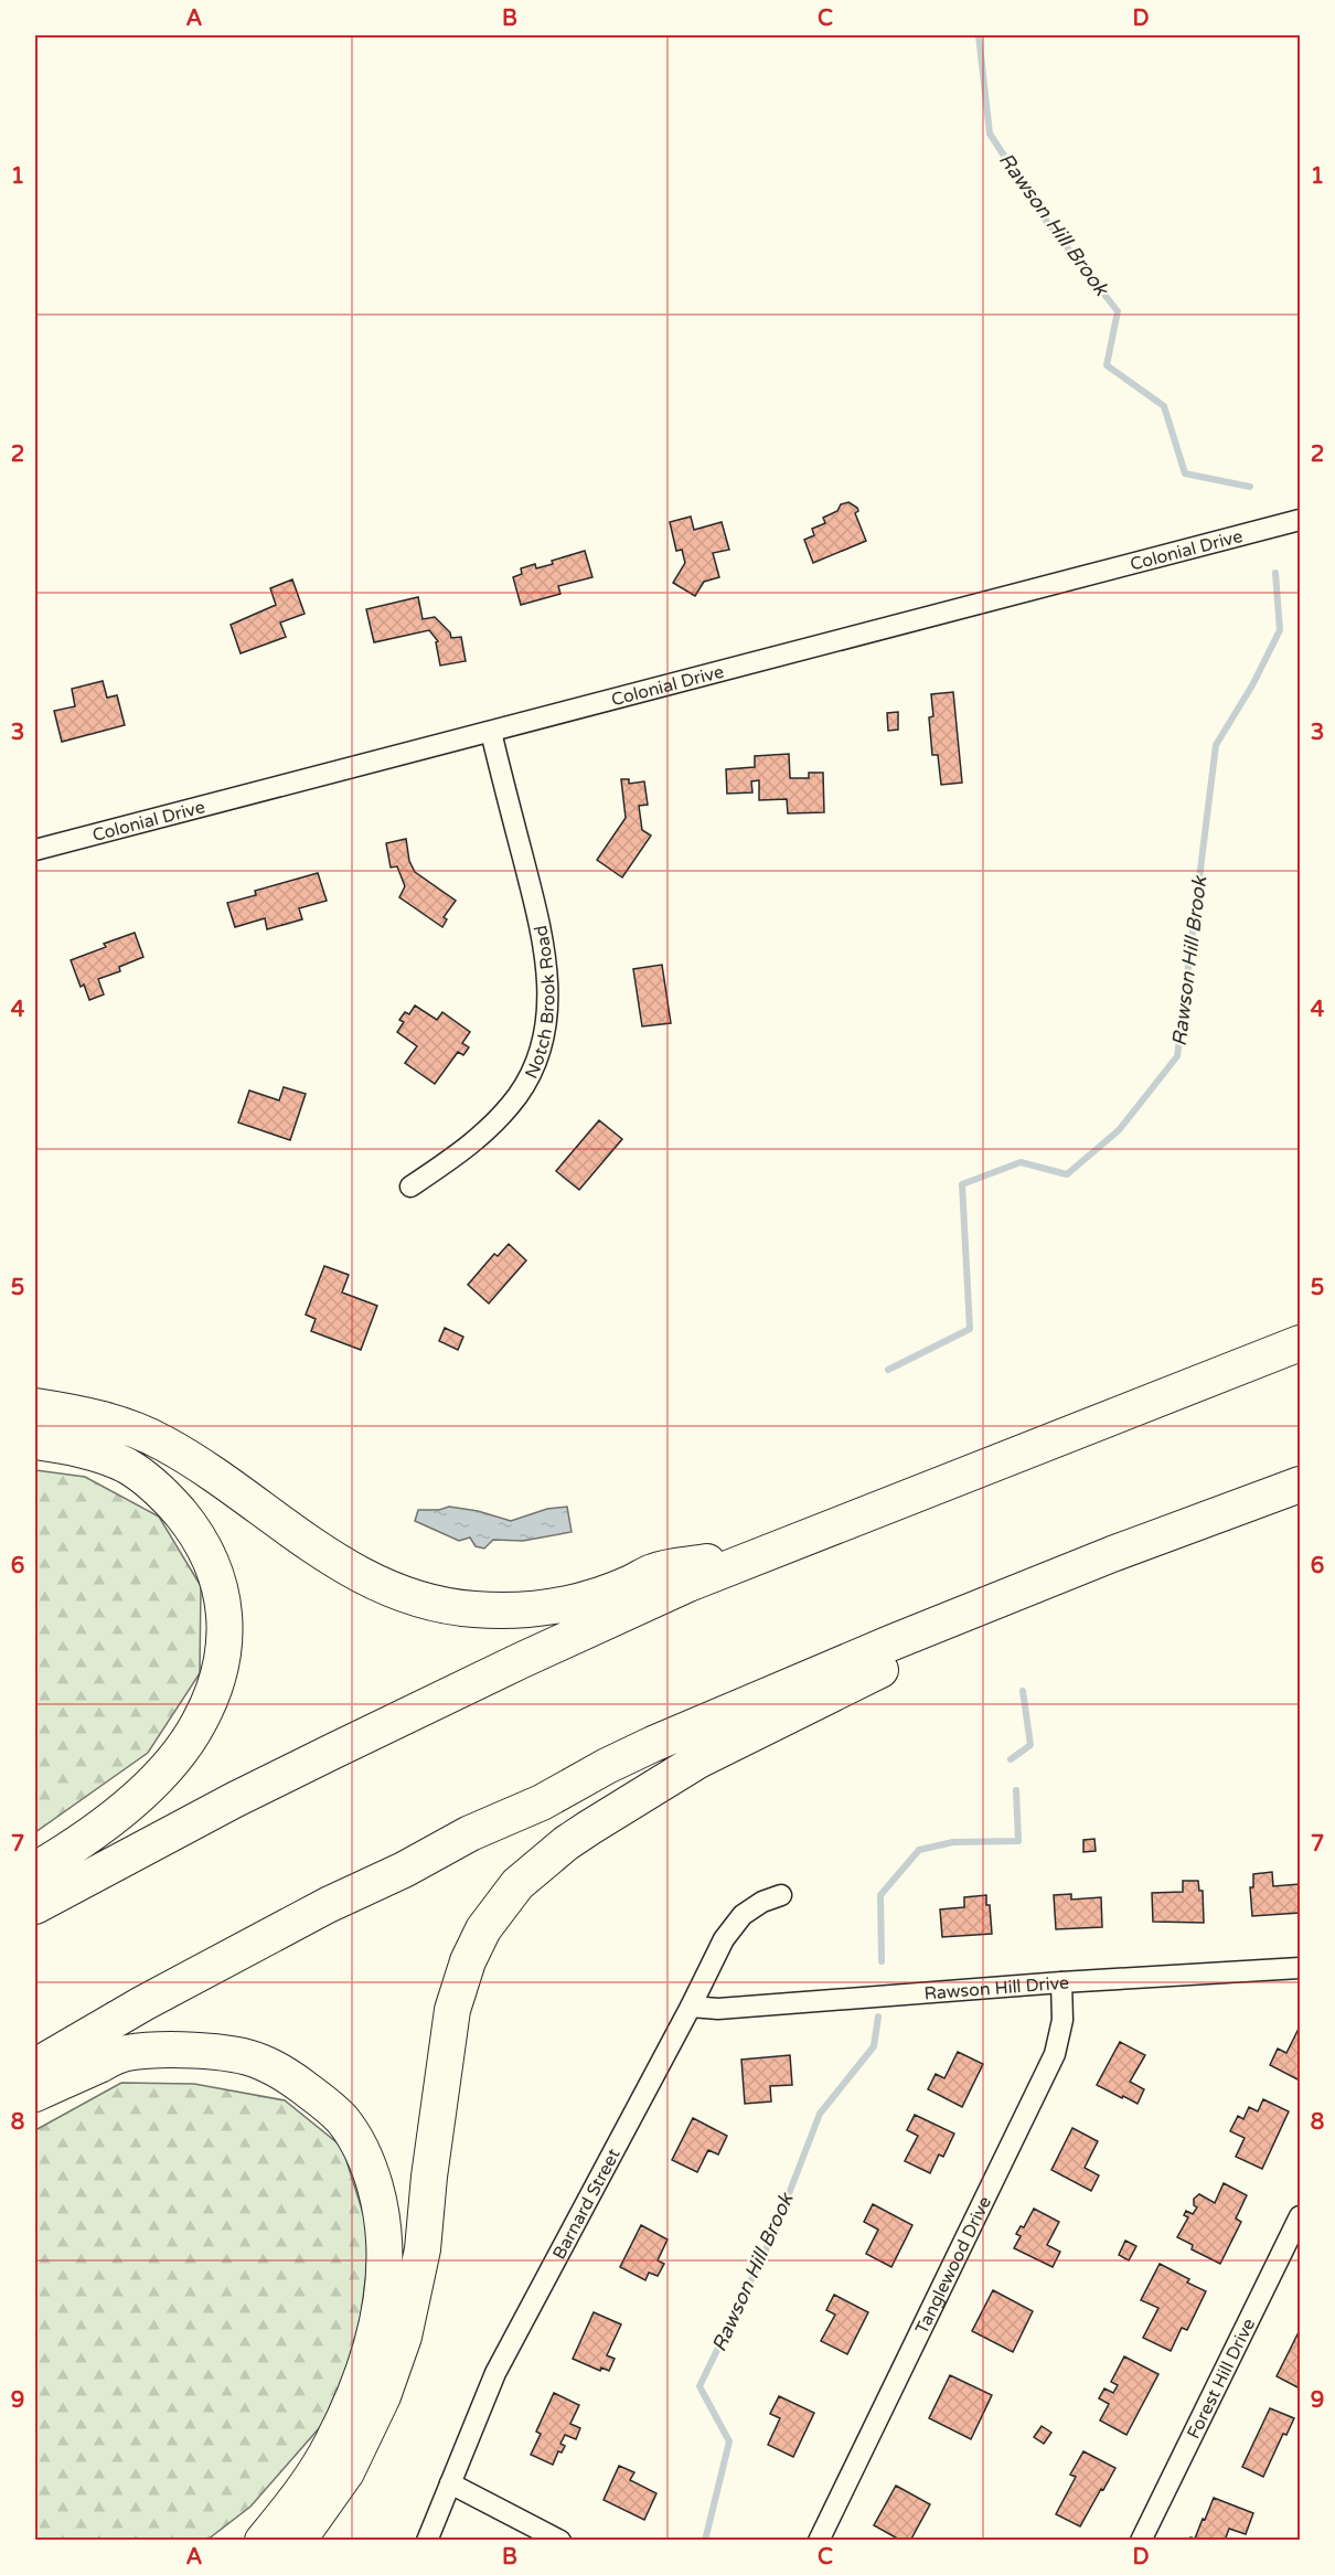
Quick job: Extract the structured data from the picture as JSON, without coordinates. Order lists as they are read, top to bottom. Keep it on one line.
{"streets":{"street":["Colonial Drive","Notch Brook Road","Rawson Hill Drive","Barnard Street","Tanglewood Drive","Forest Hill Drive"]},"crossings":[["Colonial Drive","Notch Brook Road"],["Rawson Hill Drive","Barnard Street"],["Rawson Hill Drive","Tanglewood Drive"]],"water":["Rawson Hill Brook"],"grid":{"columns":["A","B","C","D"],"rows":["1","2","3","4","5","6","7","8","9"]}}
